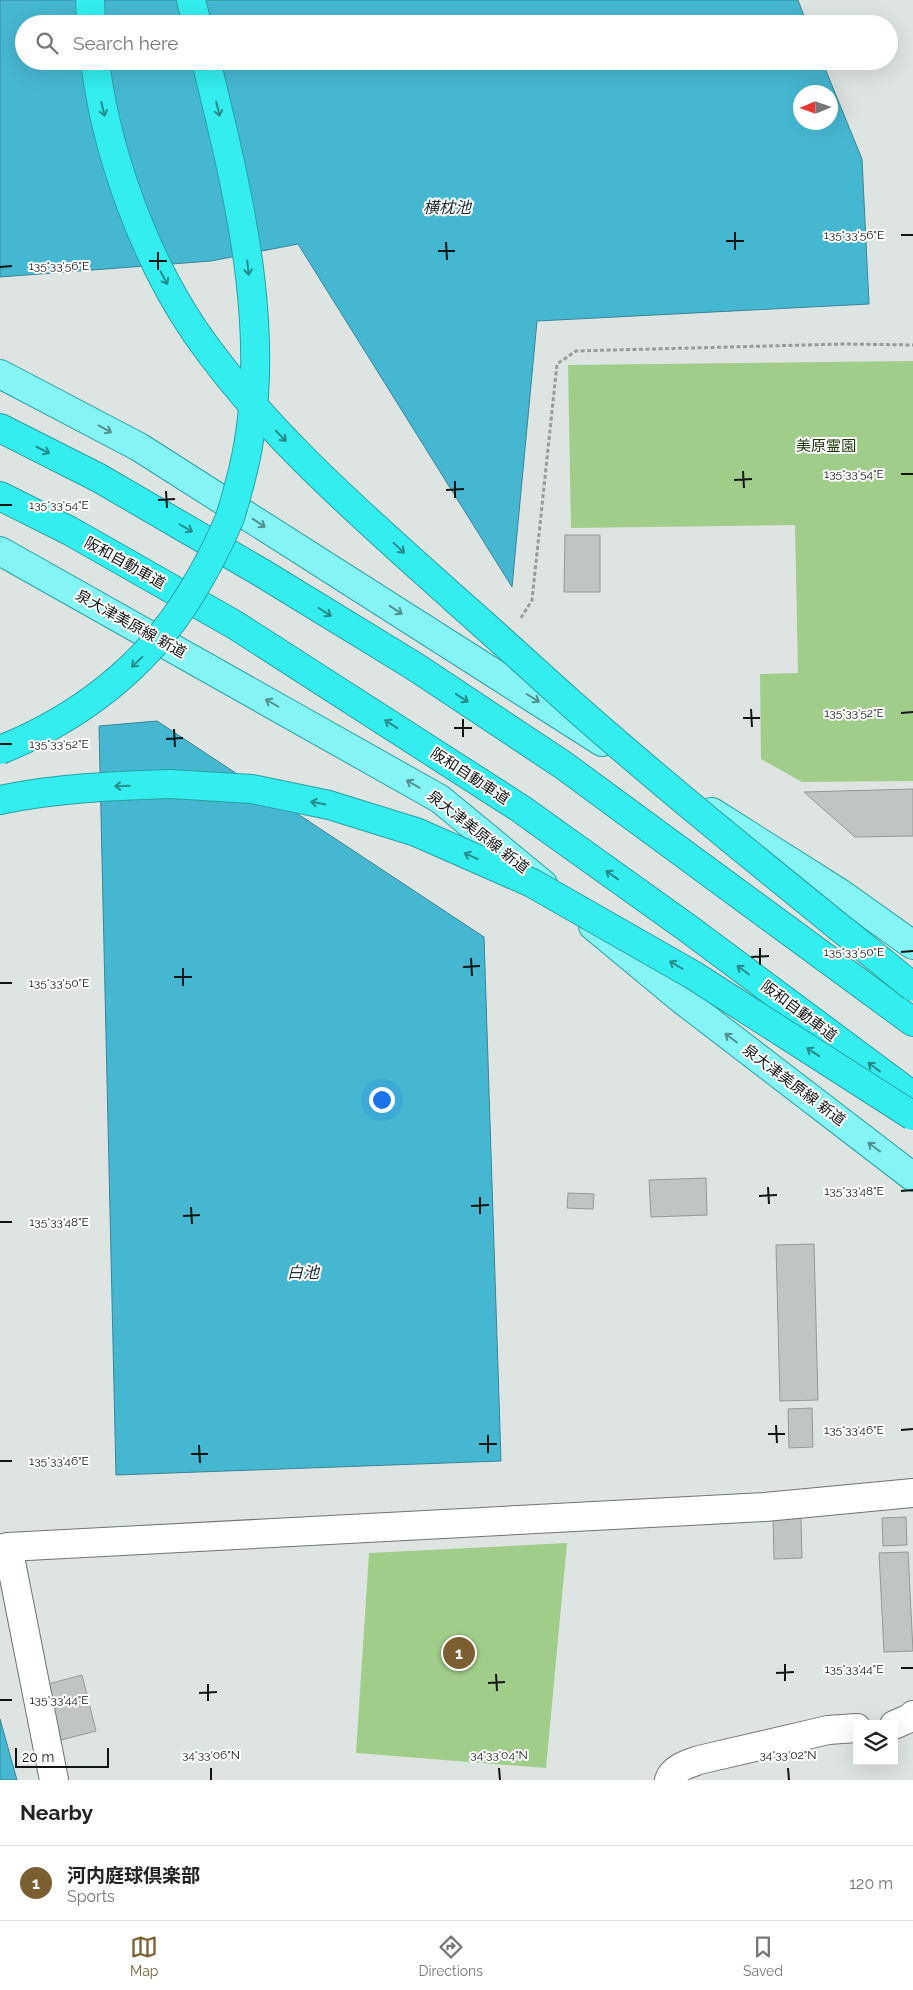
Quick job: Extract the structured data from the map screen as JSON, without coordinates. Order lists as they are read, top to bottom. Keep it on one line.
{"streets":{"highway":["阪和自動車道"],"main road":["泉大津美原線 新道"]},"water":["横枕池","白池"],"parks":["美原霊園"],"scale_bar":"20 m","north":"left","page":{"search":"Search here","pins":"1","scale":"20 m","heading":"Nearby","list":[{"mark":"1","name":"河内庭球倶楽部","note":"Sports","value":"120 m"}],"nav":["Map","Directions","Saved"]},"coordinates":["135°33'56\"E","135°33'54\"E","135°33'52\"E","135°33'50\"E","135°33'48\"E","135°33'46\"E","135°33'44\"E","34°33'06\"N","34°33'04\"N","34°33'02\"N"]}
